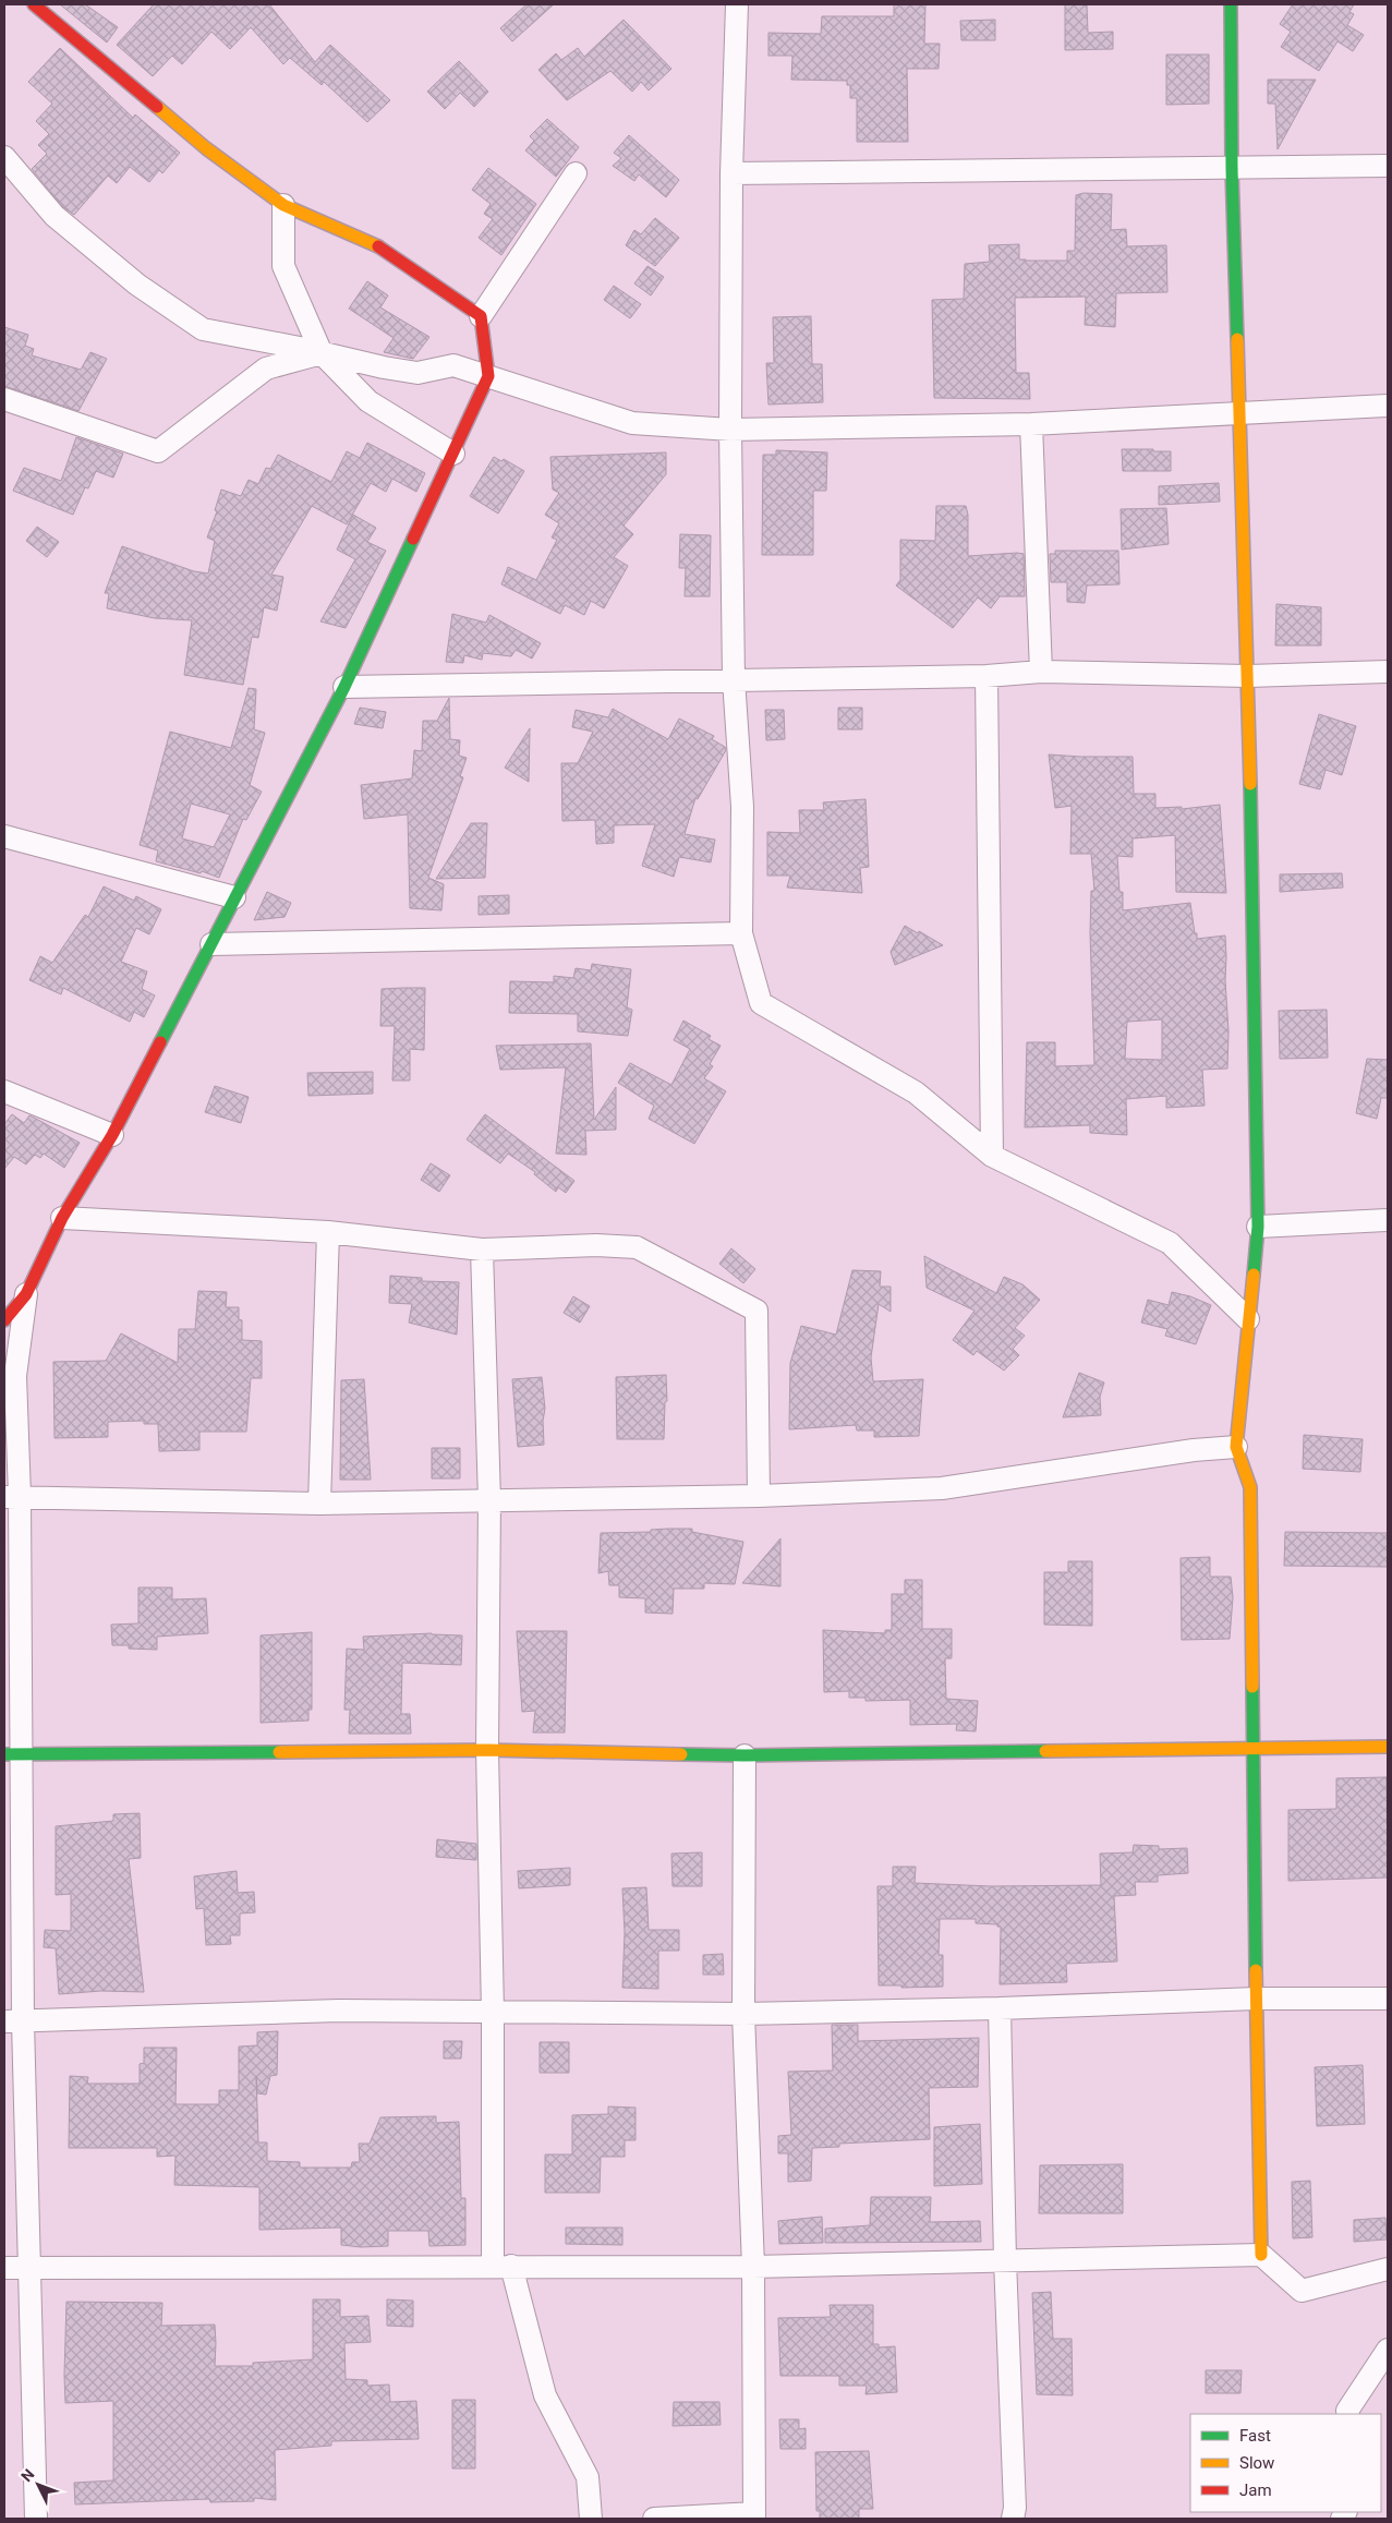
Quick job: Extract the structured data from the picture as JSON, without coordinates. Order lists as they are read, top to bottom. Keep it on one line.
{"legend":["Fast","Slow","Jam"],"north":"top left"}
